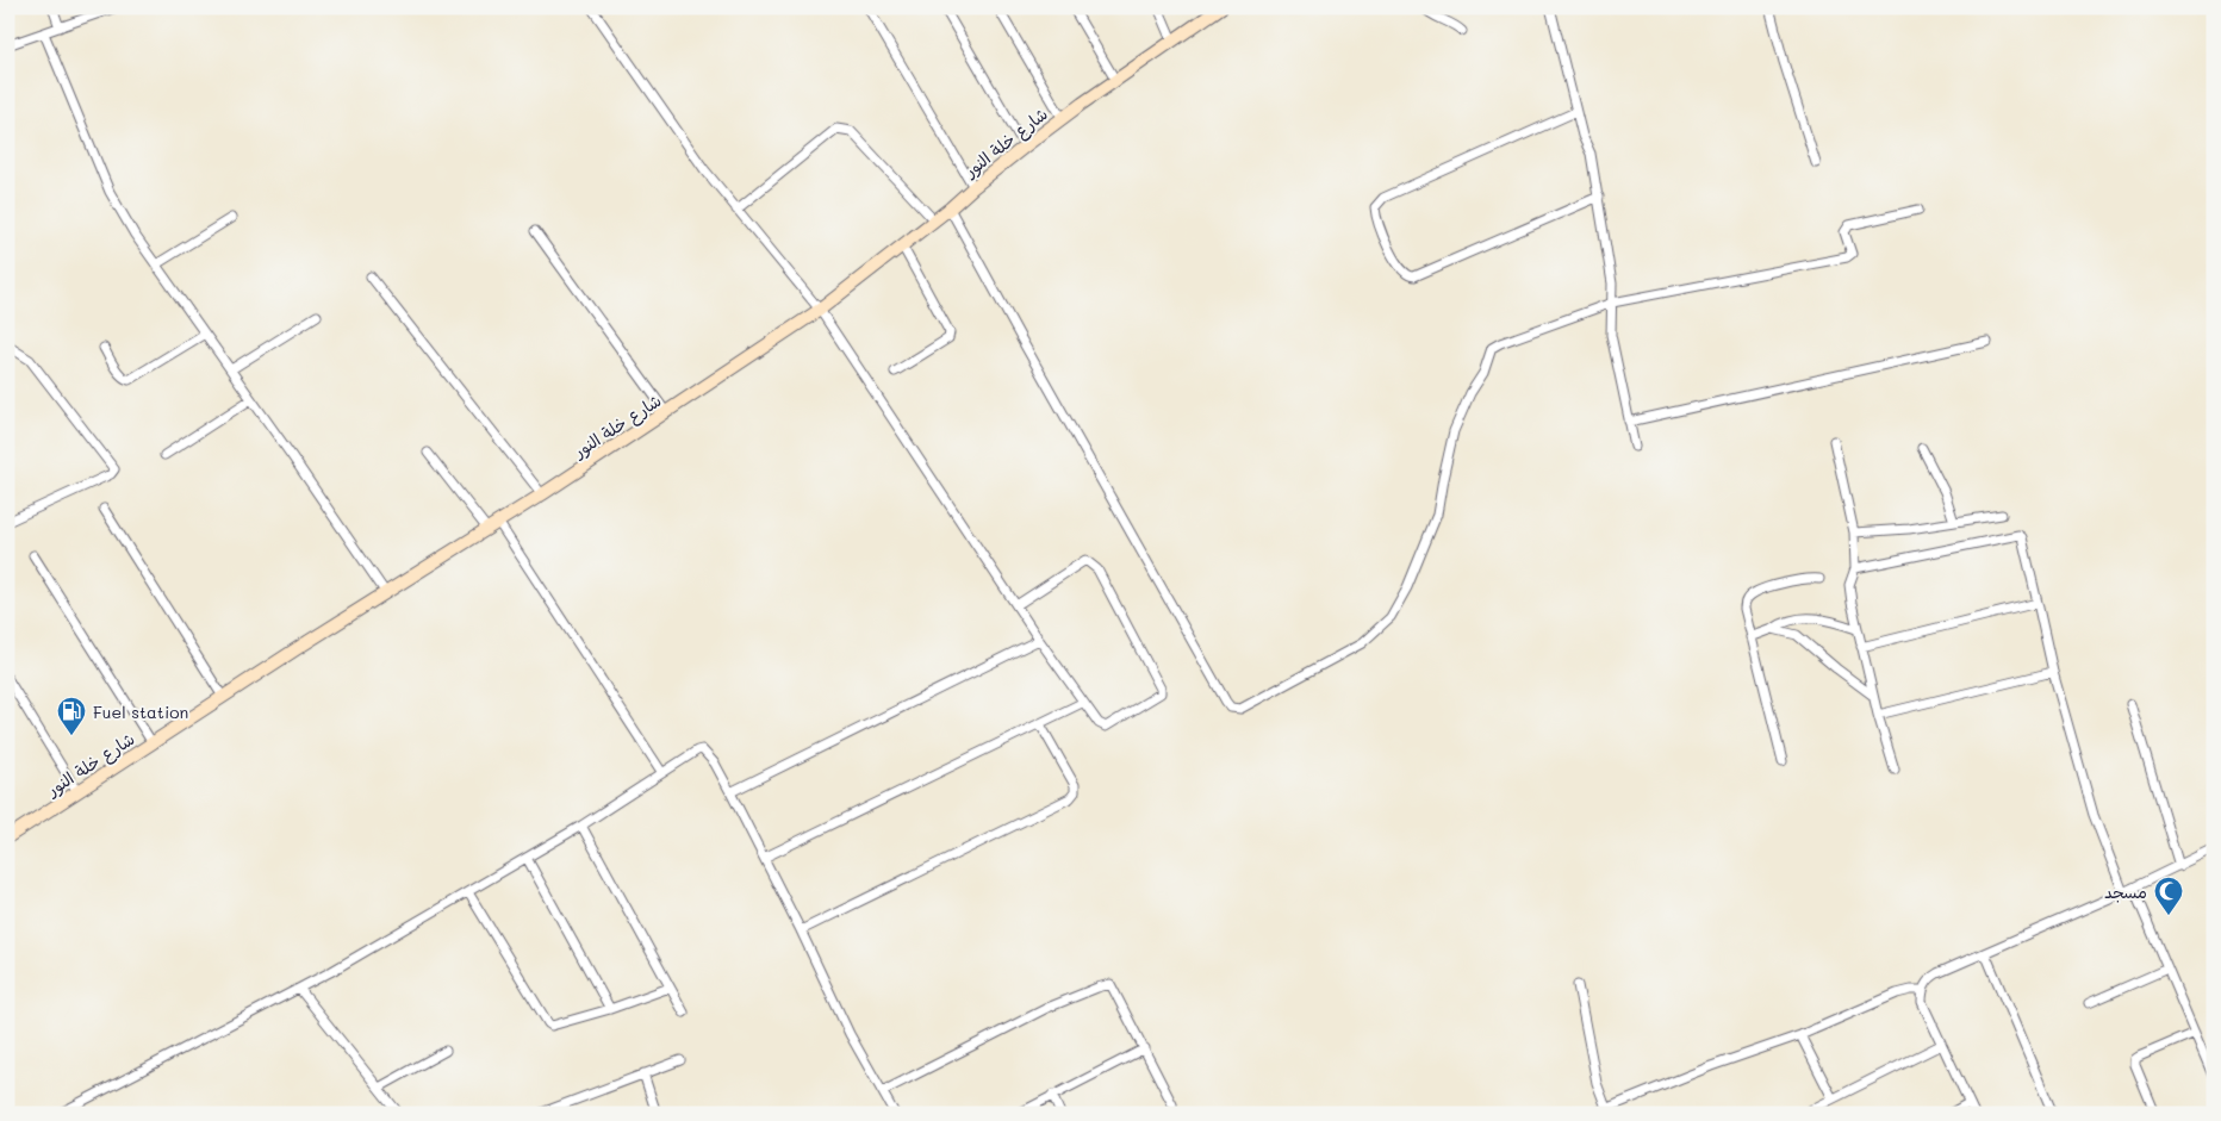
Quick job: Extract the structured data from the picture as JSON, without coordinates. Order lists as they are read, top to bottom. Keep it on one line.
{"streets":{"street":["شارع خلة النور"]},"places":{"fuel station":["Fuel station"],"mosque":["مسجد"]}}
